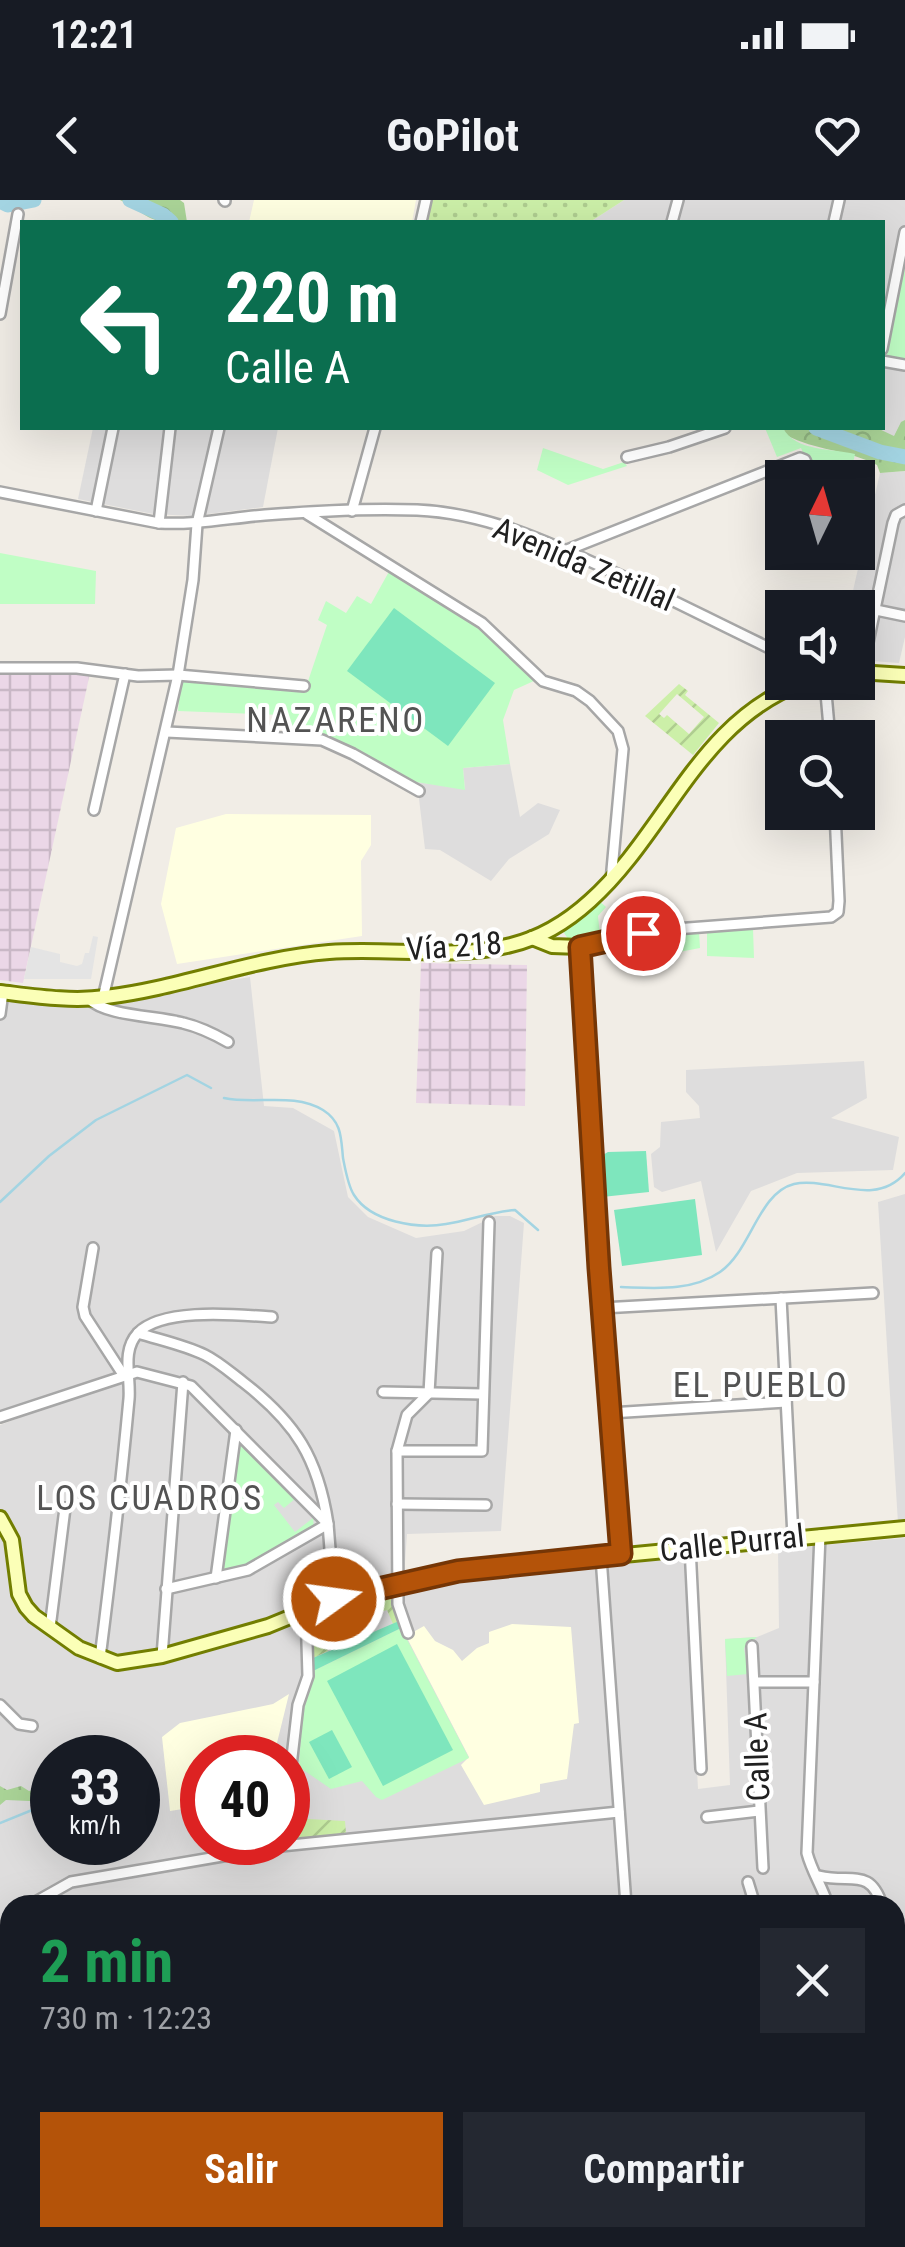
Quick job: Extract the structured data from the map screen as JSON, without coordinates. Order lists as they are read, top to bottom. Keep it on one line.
{"streets":{"street":["Avenida Zetillal","Vía 218","Calle Purral","Calle A"]},"districts":["NAZARENO","EL PUEBLO","LOS CUADROS"],"north":"top","page":{"status":"12:21","header":"GoPilot","turn":["220 m","Calle A"],"speed":"33 km/h","limit":"40","heading":["2 min","730 m · 12:23"],"buttons":["Salir","Compartir"]}}
